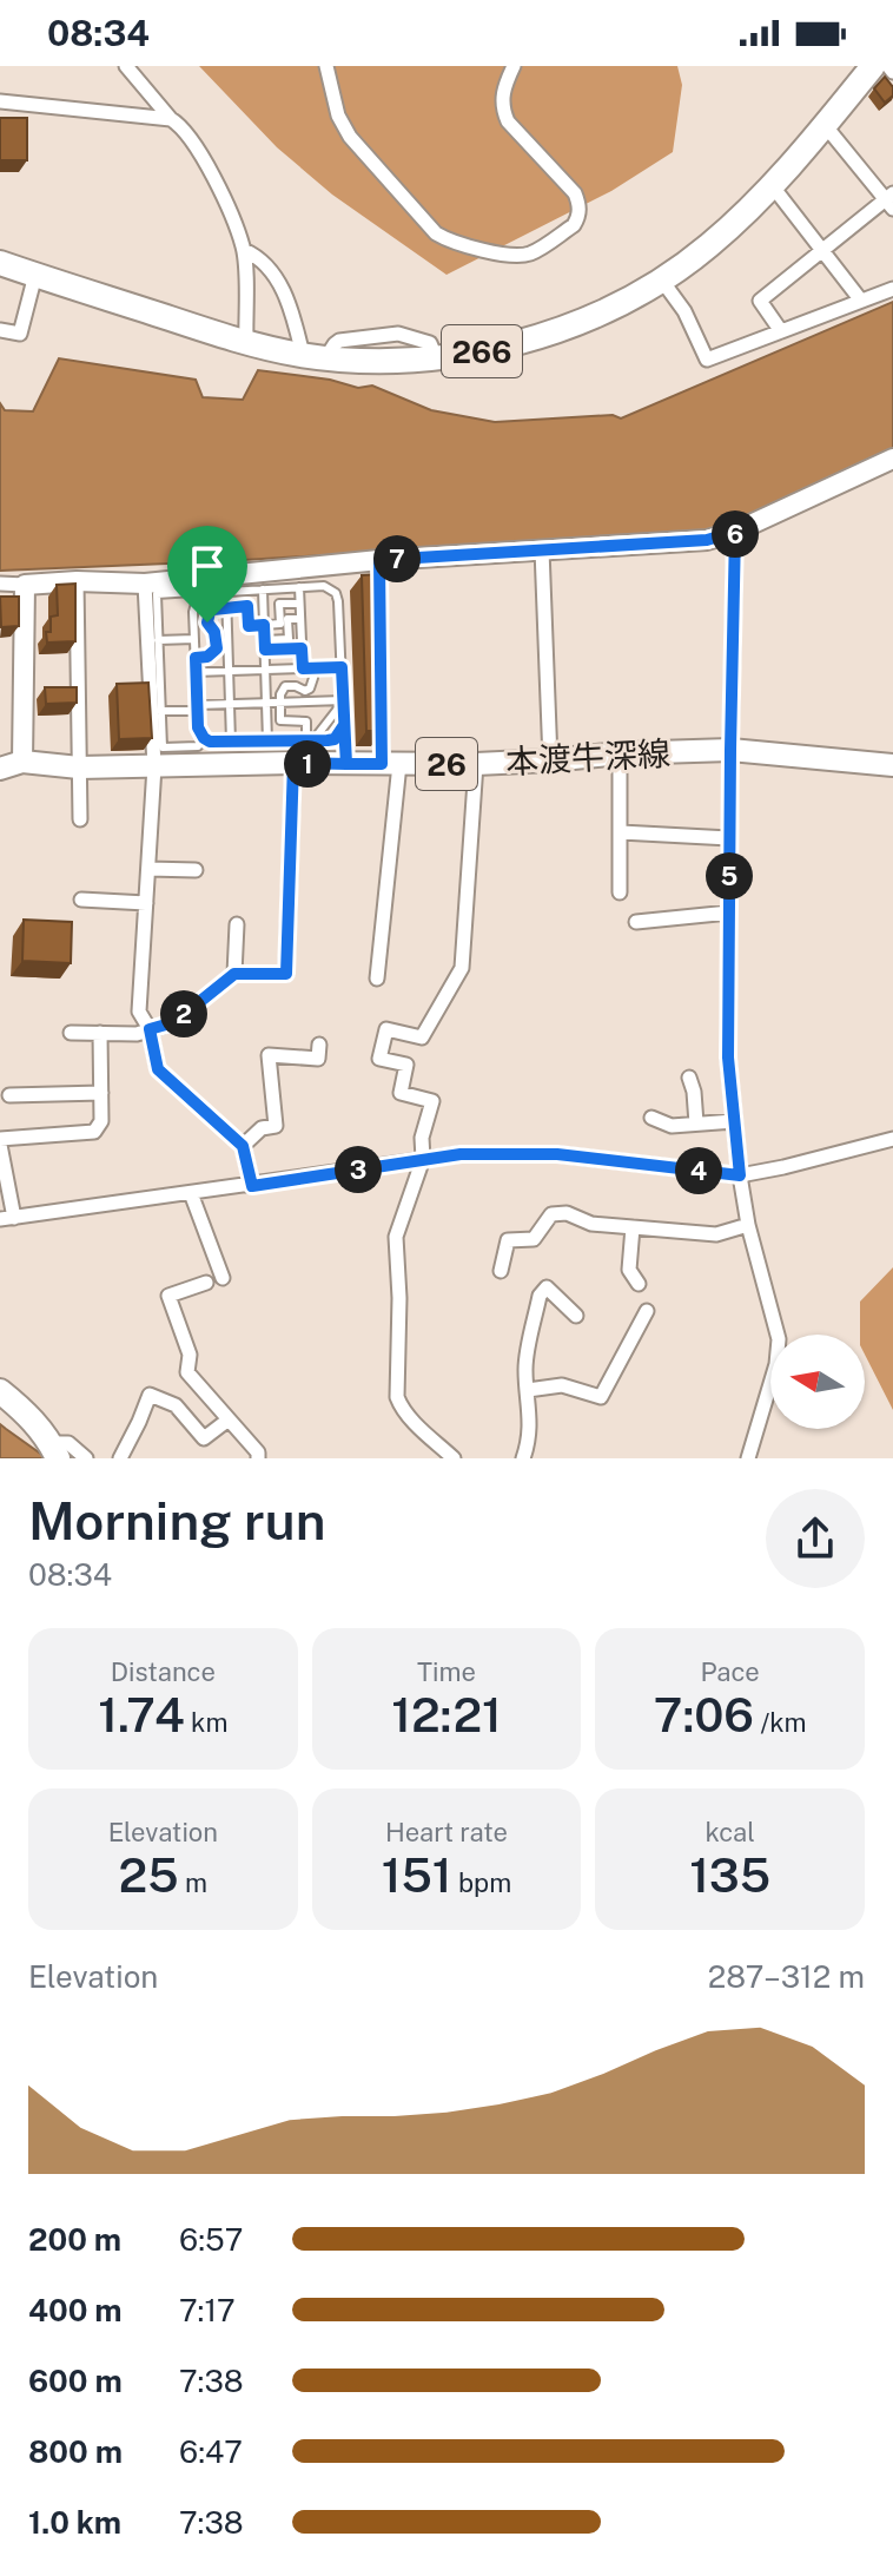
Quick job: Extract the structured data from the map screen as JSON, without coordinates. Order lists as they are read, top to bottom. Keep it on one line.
{"streets":{"highway":["266"],"main road":["本渡牛深線","26"]},"north":"left","page":{"status":"08:34","pins":["6","7","1","5","2","3","4"],"heading":["Morning run","08:34"],"stats":[["Distance","1.74 km"],["Time","12:21"],["Pace","7:06 /km"],["Elevation","25 m"],["Heart rate","151 bpm"],["kcal","135"]],"chart":["Elevation","287–312 m"],"list":[{"name":"200 m","note":"6:57"},{"name":"400 m","note":"7:17"},{"name":"600 m","note":"7:38"},{"name":"800 m","note":"6:47"},{"name":"1.0 km","note":"7:38"}]}}
